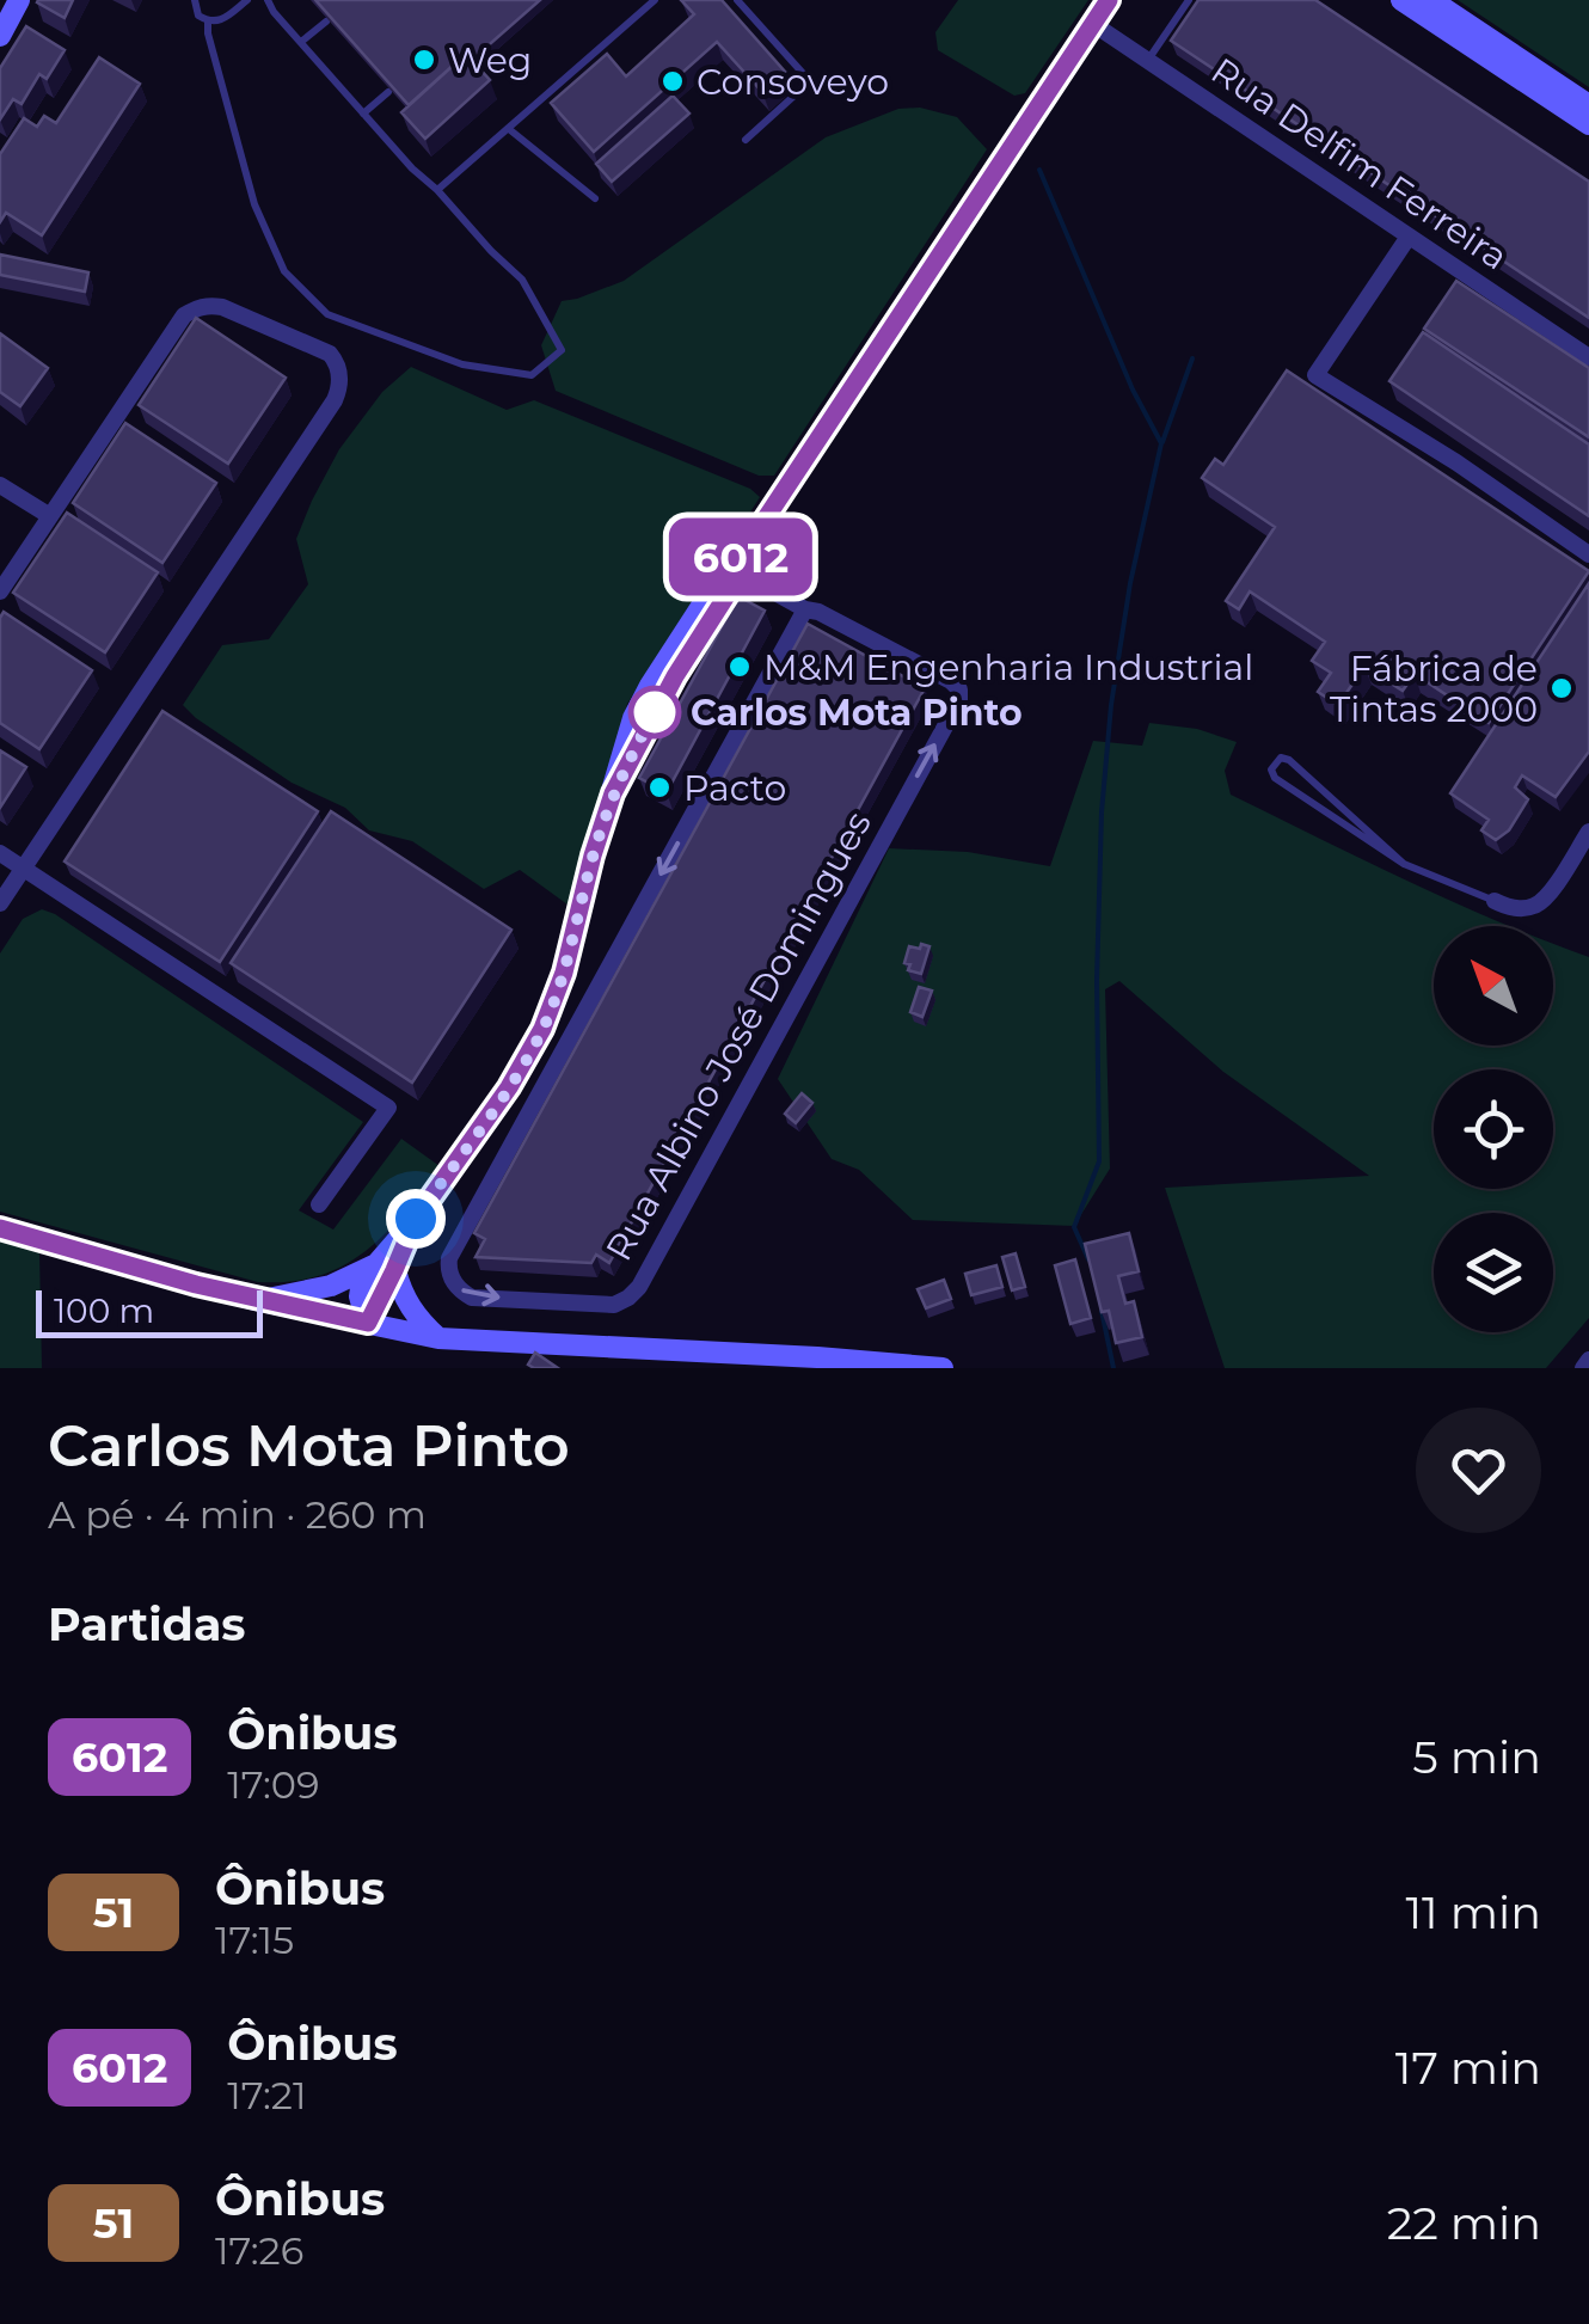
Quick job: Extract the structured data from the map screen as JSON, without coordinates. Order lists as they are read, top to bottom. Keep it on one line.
{"streets":{"street":["Rua Delfim Ferreira","Rua Albino José Domingues"]},"places":["Weg","Consoveyo","M&M Engenharia Industrial","Fábrica de Tintas 2000","Carlos Mota Pinto","Pacto"],"lines":["bus line 6012"],"scale_bar":"100 m","north":"top left","page":{"on_map":"6012","scale":"100 m","heading":[["Carlos Mota Pinto","A pé · 4 min · 260 m"],"Partidas"],"list":[{"mark":"6012","name":"Ônibus","note":"17:09","value":"5 min"},{"mark":"51","name":"Ônibus","note":"17:15","value":"11 min"},{"mark":"6012","name":"Ônibus","note":"17:21","value":"17 min"},{"mark":"51","name":"Ônibus","note":"17:26","value":"22 min"}]}}
